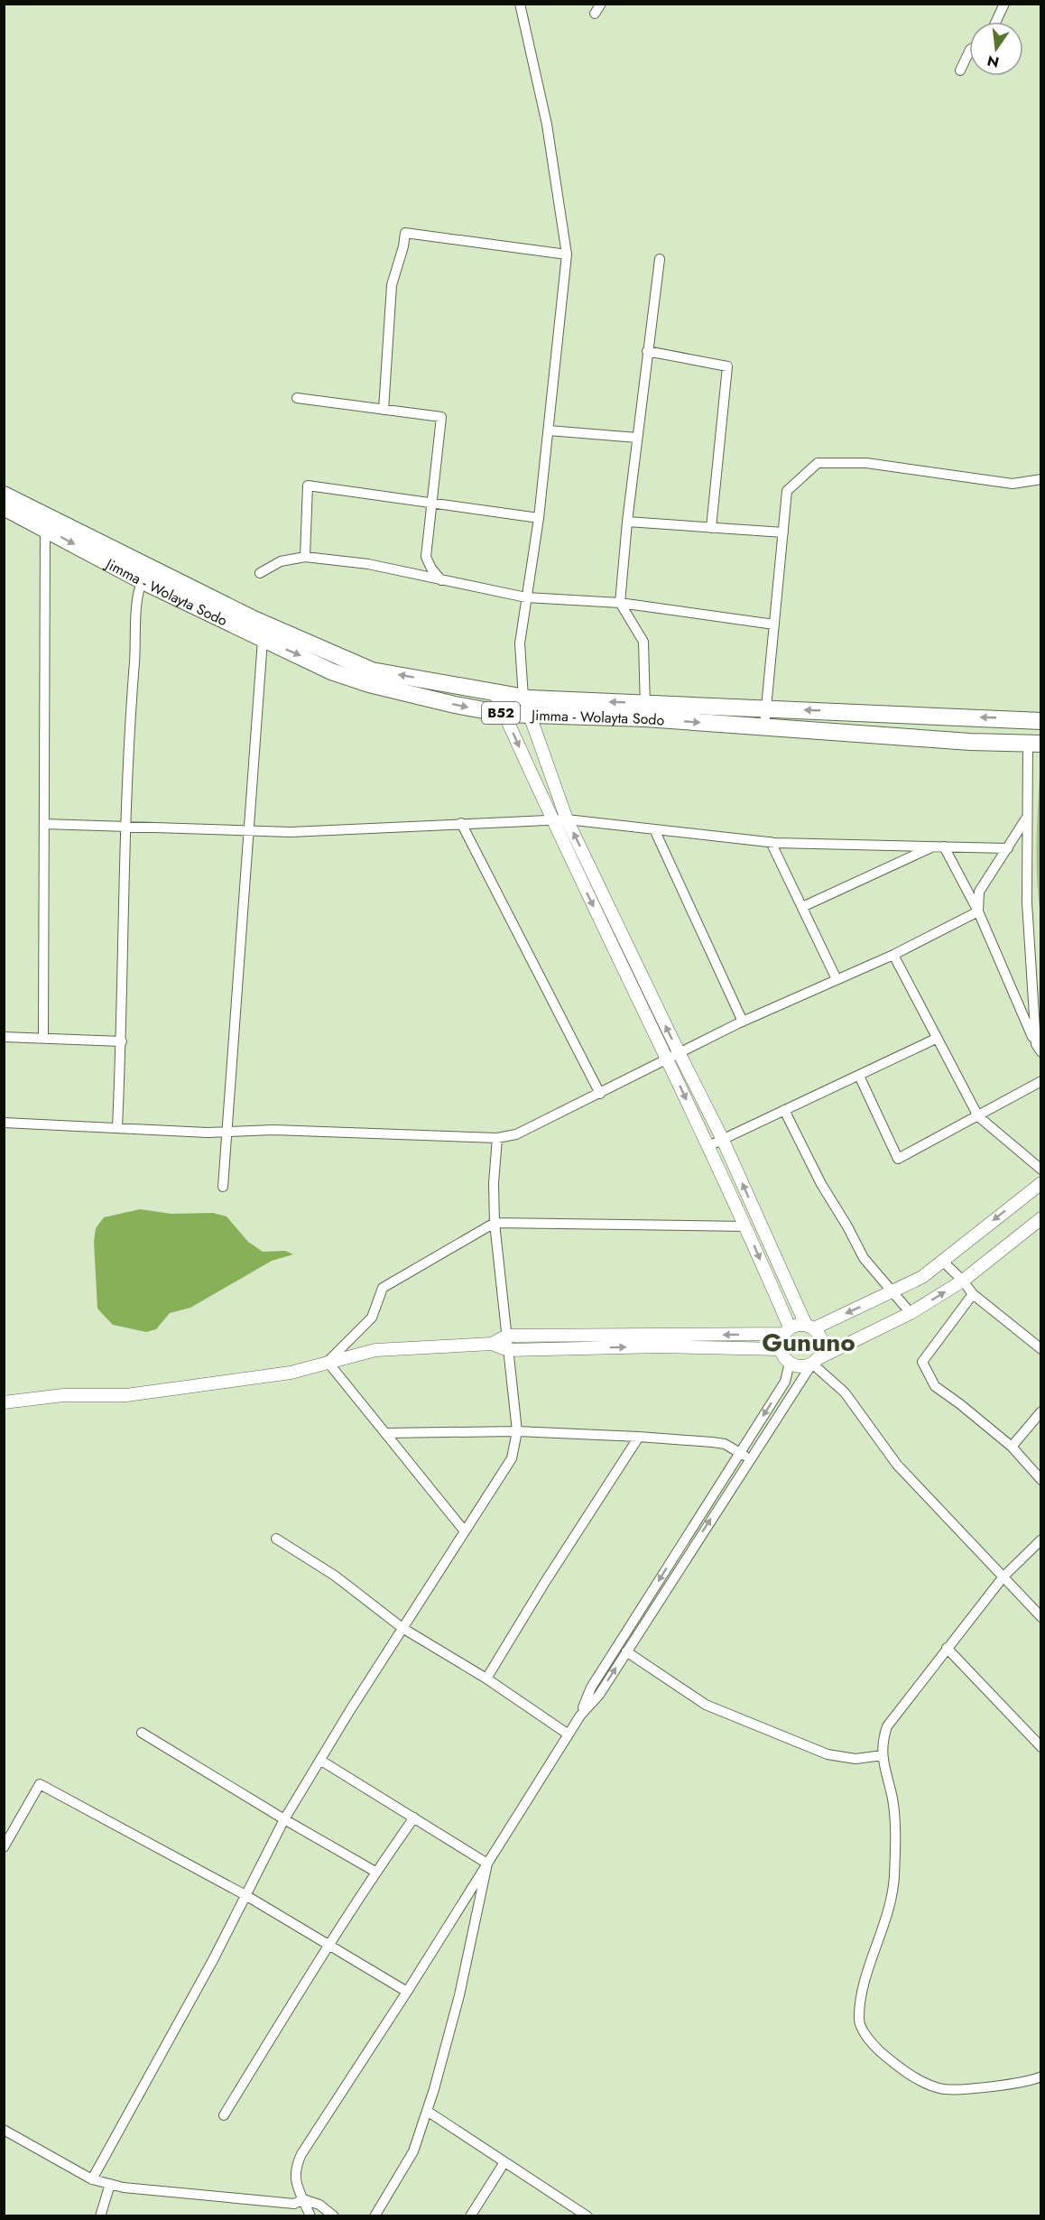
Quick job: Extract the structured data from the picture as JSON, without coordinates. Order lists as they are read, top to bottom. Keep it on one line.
{"streets":{"highway":["Jimma - Wolayta Sodo","B52"]},"districts":["Gununo"],"north":"bottom"}
